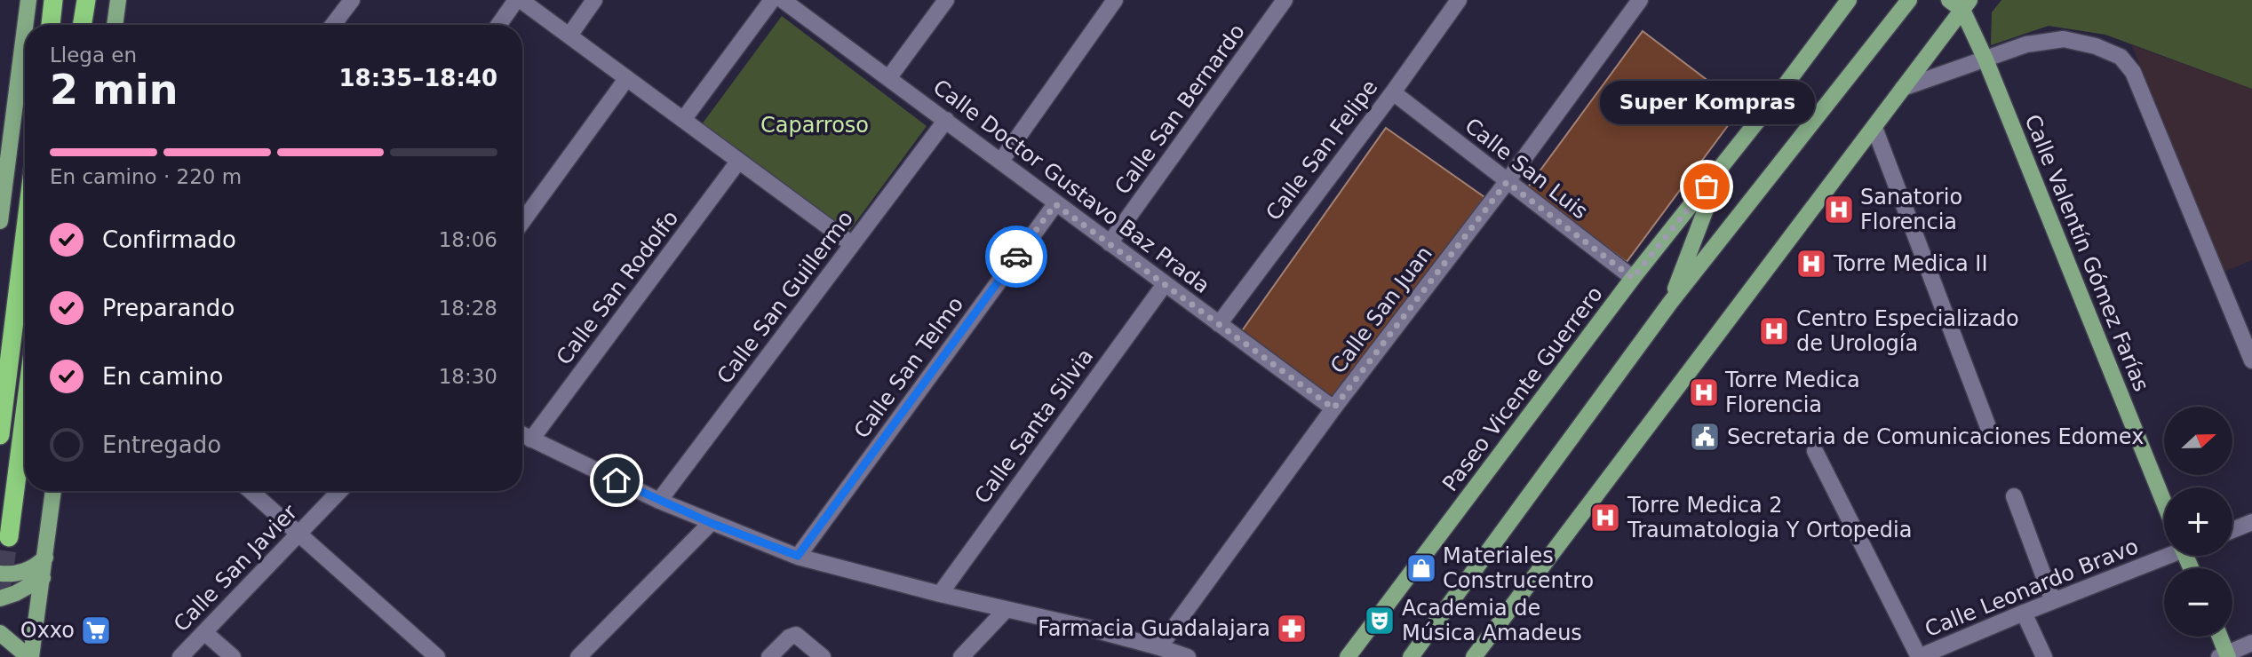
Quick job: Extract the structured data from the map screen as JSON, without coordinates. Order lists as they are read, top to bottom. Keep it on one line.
{"streets":{"main road":["Calle Valentín Gómez Farías","Paseo Vicente Guerrero"],"street":["Calle San Bernardo","Calle San Felipe","Calle San Luis","Calle Doctor Gustavo Baz Prada","Calle San Rodolfo","Calle San Guillermo","Calle San Juan","Calle San Telmo","Calle Santa Silvia","Calle San Javier","Calle Leonardo Bravo"]},"crossings":[["Calle San Bernardo","Calle Doctor Gustavo Baz Prada"],["Calle San Felipe","Calle San Luis"],["Calle San Felipe","Calle Doctor Gustavo Baz Prada"],["Calle San Luis","Calle San Juan"],["Calle San Luis","Paseo Vicente Guerrero"],["Calle Doctor Gustavo Baz Prada","Calle San Guillermo"],["Calle Doctor Gustavo Baz Prada","Calle San Juan"],["Calle Doctor Gustavo Baz Prada","Calle San Telmo"],["Calle Doctor Gustavo Baz Prada","Calle Santa Silvia"]],"parks":["Caparroso"],"places":{"other":["Super Kompras"],"hospital":["Sanatorio Florencia","Torre Medica II","Centro Especializado de Urología","Torre Medica Florencia","Torre Medica 2 Traumatologia Y Ortopedia"],"public building":["Secretaria de Comunicaciones Edomex"],"shop":["Materiales Construcentro"],"theatre":["Academia de Música Amadeus"],"pharmacy":["Farmacia Guadalajara"],"supermarket":["Oxxo"]},"north":"right","page":{"heading":["2 min","Llega en","18:35–18:40"],"bubble":"Super Kompras","bar":"En camino · 220 m","list":[["Confirmado","18:06"],["Preparando","18:28"],["En camino","18:30"],"Entregado"],"map_buttons":["+","−"]}}
